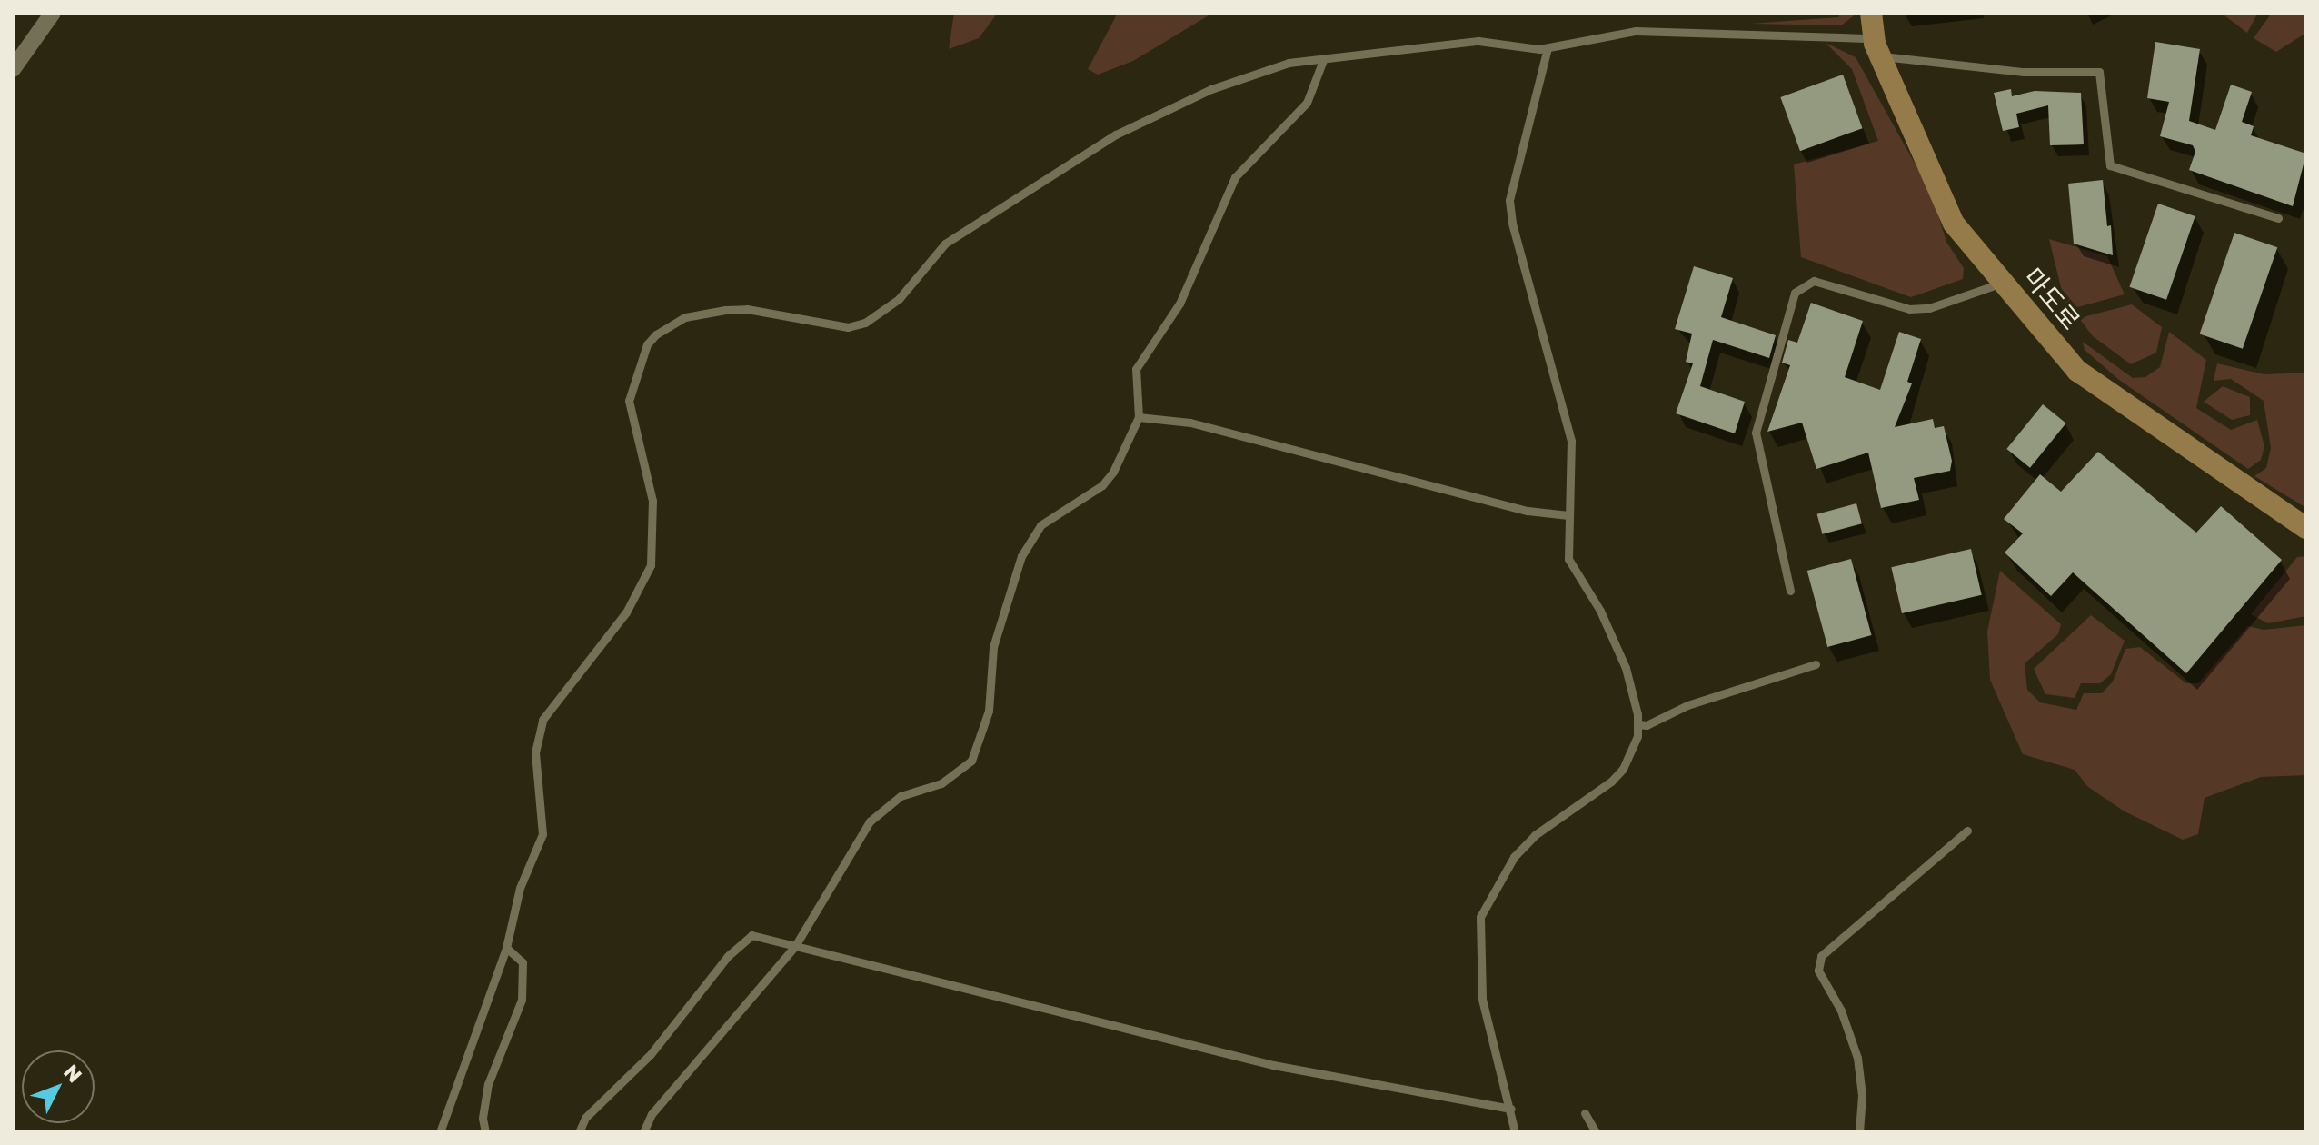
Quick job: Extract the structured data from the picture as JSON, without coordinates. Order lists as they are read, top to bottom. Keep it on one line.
{"streets":{"main road":["마도로"]},"north":"top right"}
